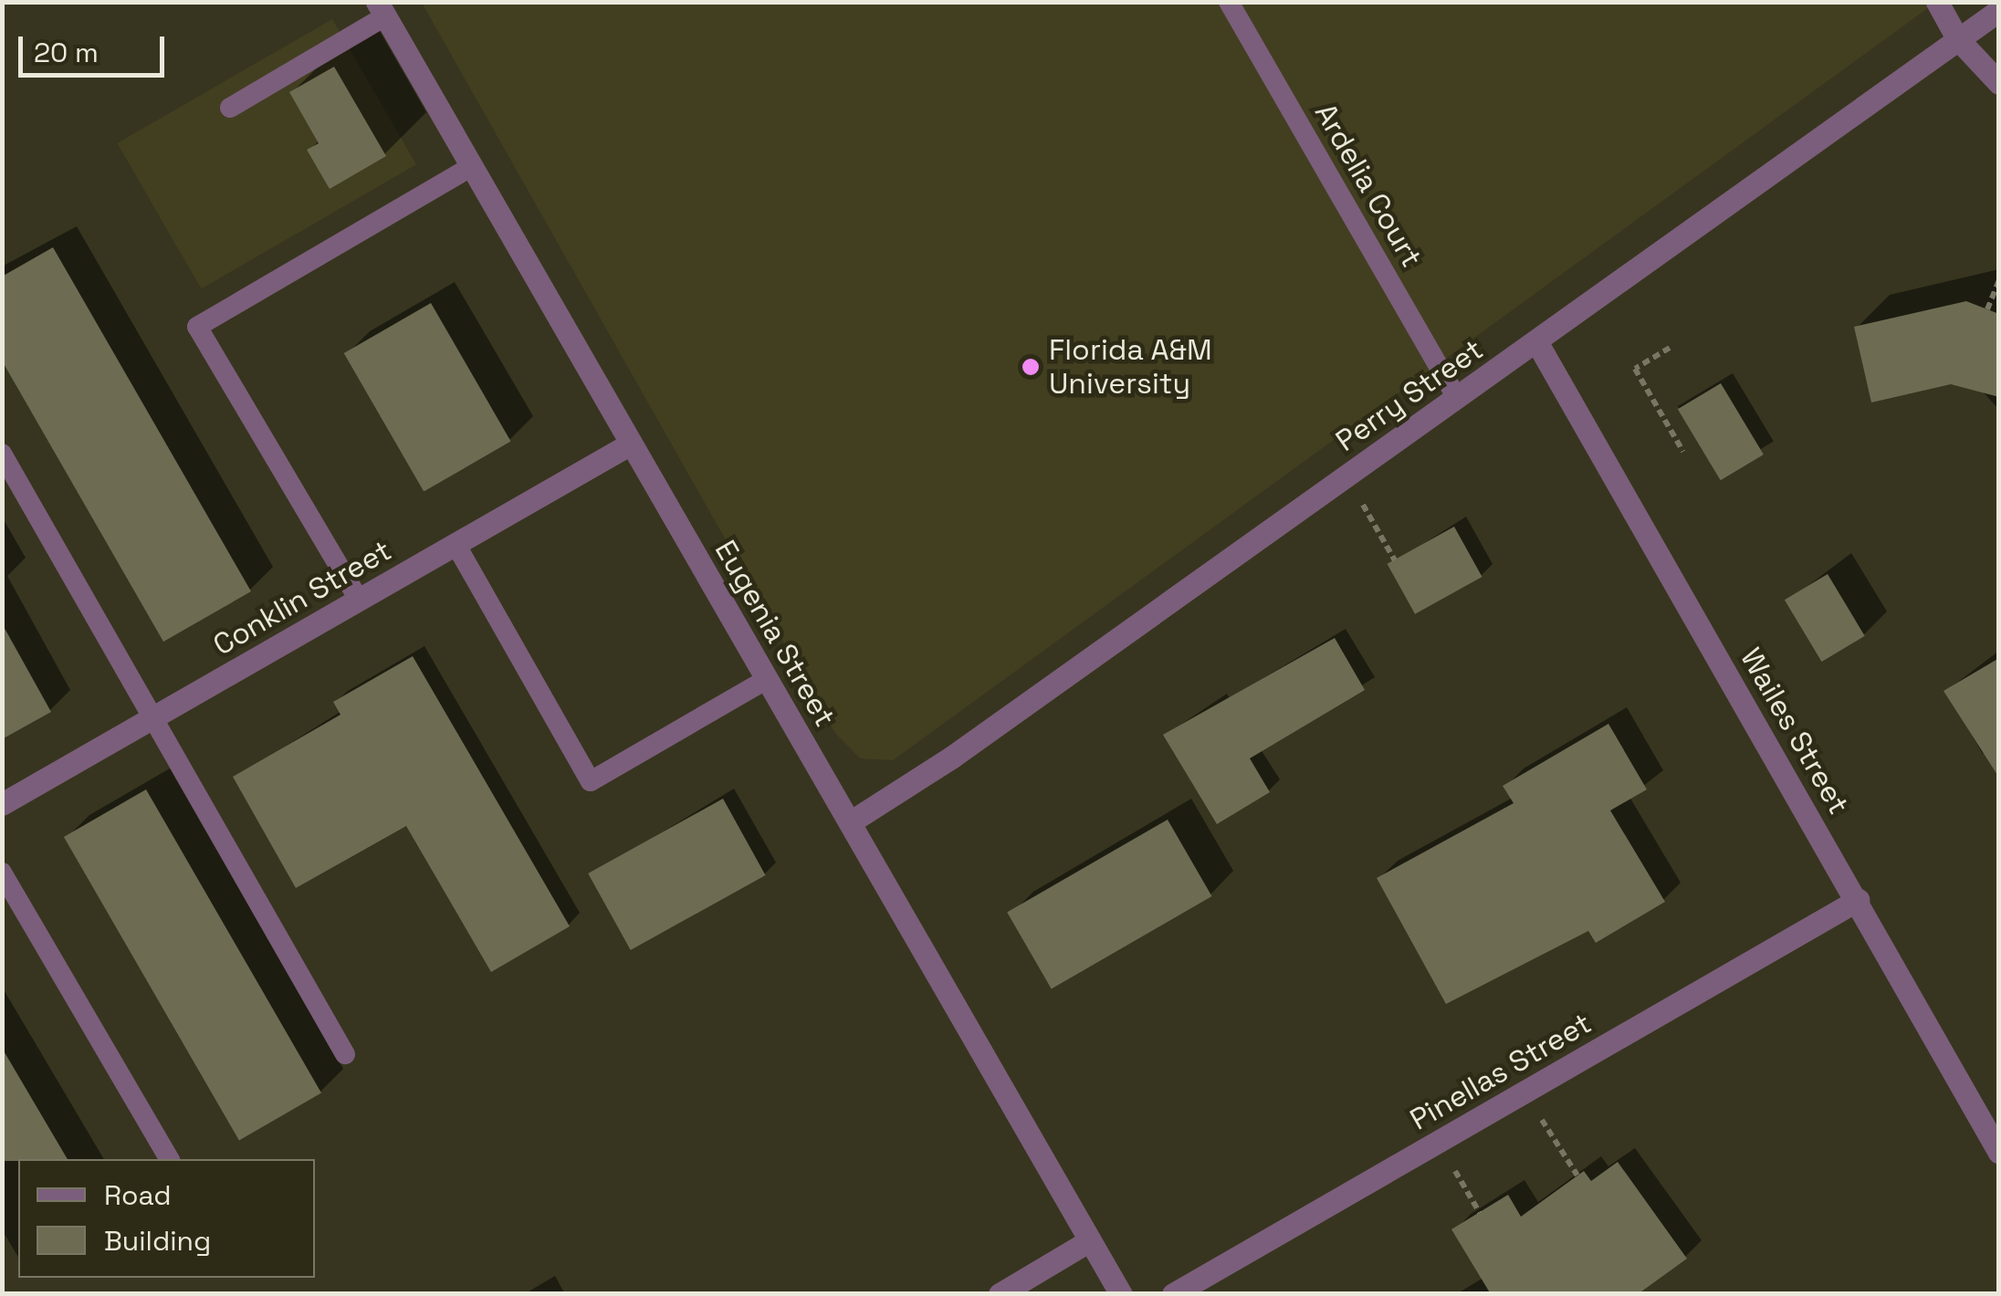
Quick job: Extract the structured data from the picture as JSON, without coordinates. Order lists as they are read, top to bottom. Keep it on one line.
{"streets":{"street":["Perry Street","Conklin Street","Eugenia Street","Wailes Street","Pinellas Street"],"lane":["Ardelia Court"]},"crossings":[["Ardelia Court","Perry Street"],["Perry Street","Eugenia Street"],["Perry Street","Wailes Street"],["Conklin Street","Eugenia Street"],["Wailes Street","Pinellas Street"]],"places":["Florida A&M University"],"legend":["Road","Building"],"scale_bar":"20 m"}
